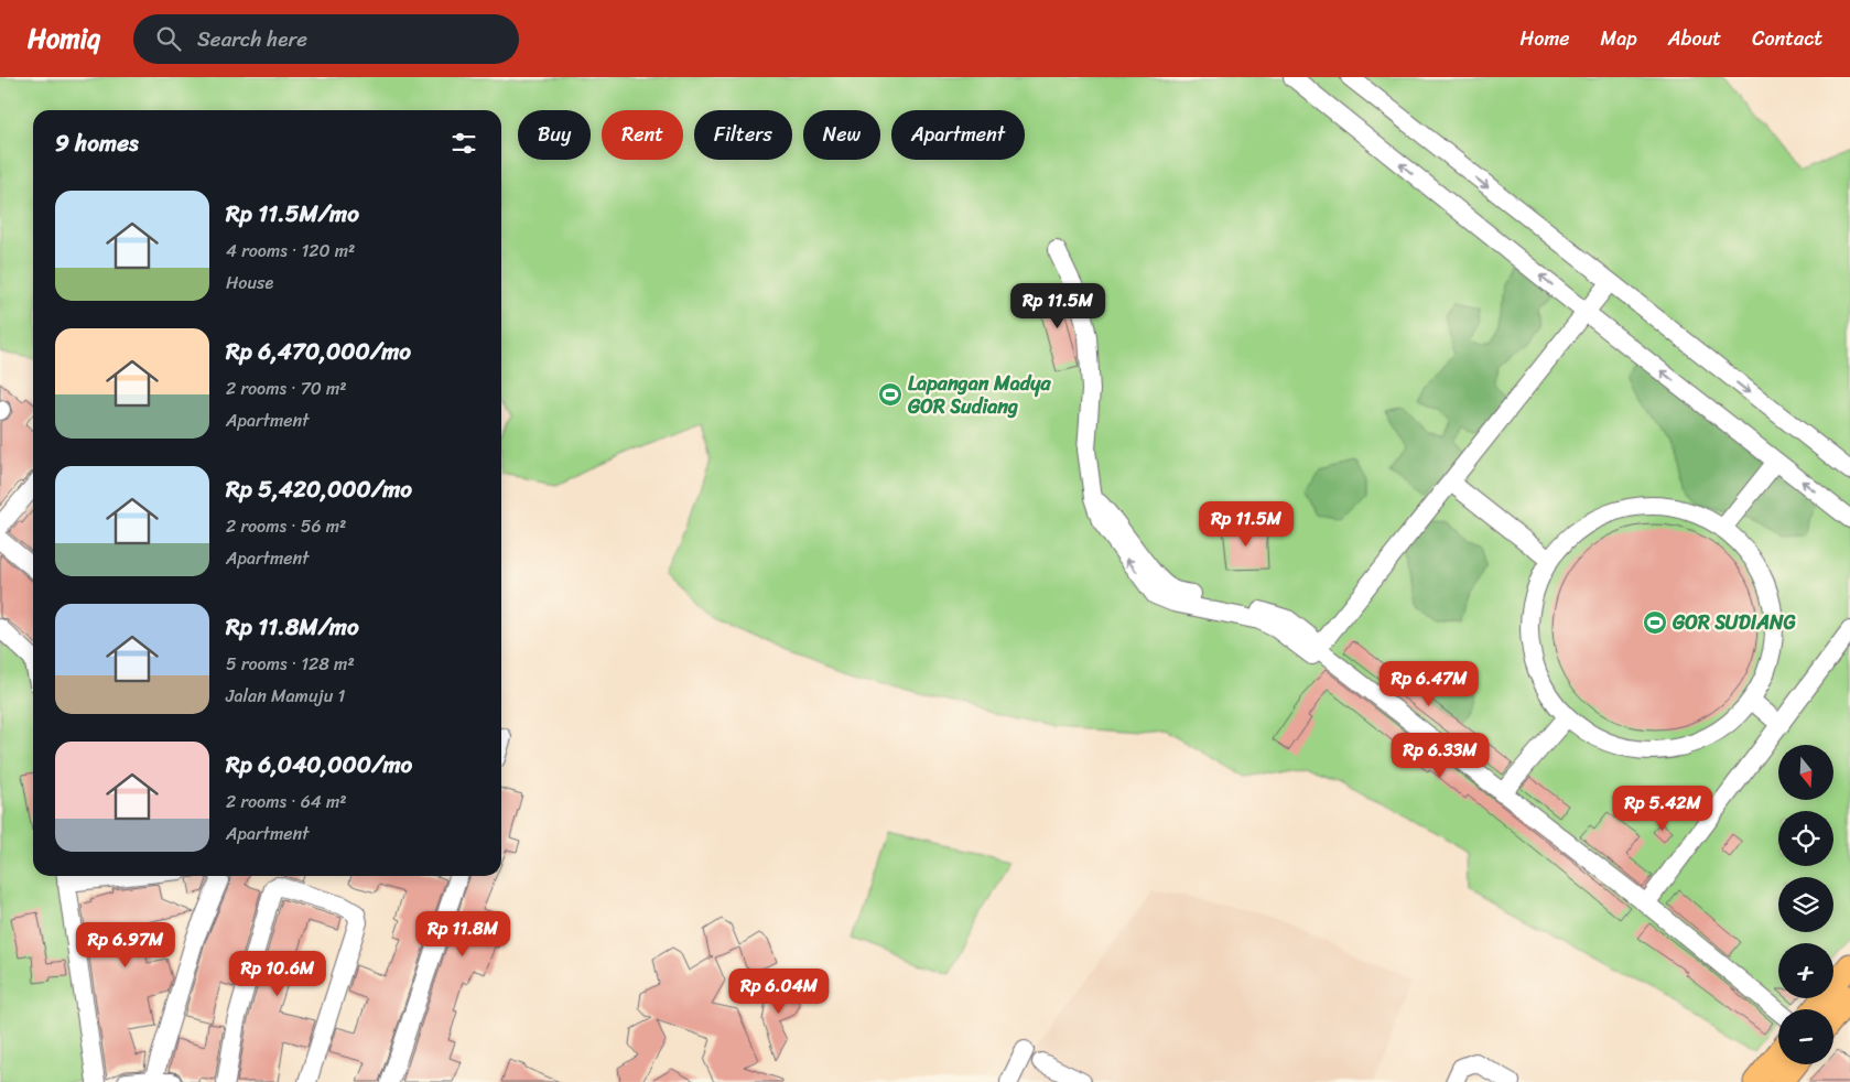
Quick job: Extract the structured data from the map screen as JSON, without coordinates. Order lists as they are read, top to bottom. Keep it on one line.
{"places":{"sports":["Lapangan Madya GOR Sudiang","GOR SUDIANG"]},"north":"bottom","page":{"header":"Homiq","search":"Search here","nav":["Home","Map","About","Contact"],"chip":["Buy","Rent","Filters","New","Apartment"],"heading":"9 homes","list":[{"name":"Rp 11.5M/mo","note":"4 rooms · 120 m² · House"},{"name":"Rp 6,470,000/mo","note":"2 rooms · 70 m² · Apartment"},{"name":"Rp 5,420,000/mo","note":"2 rooms · 56 m² · Apartment"},{"name":"Rp 11.8M/mo","note":"5 rooms · 128 m² · Jalan Mamuju 1"},{"name":"Rp 6,040,000/mo","note":"2 rooms · 64 m² · Apartment"}],"price":["Rp 11.5M","Rp 11.5M","Rp 6.47M","Rp 6.33M","Rp 5.42M","Rp 11.8M","Rp 6.97M","Rp 10.6M","Rp 6.04M"],"map_buttons":["+","−"]}}
